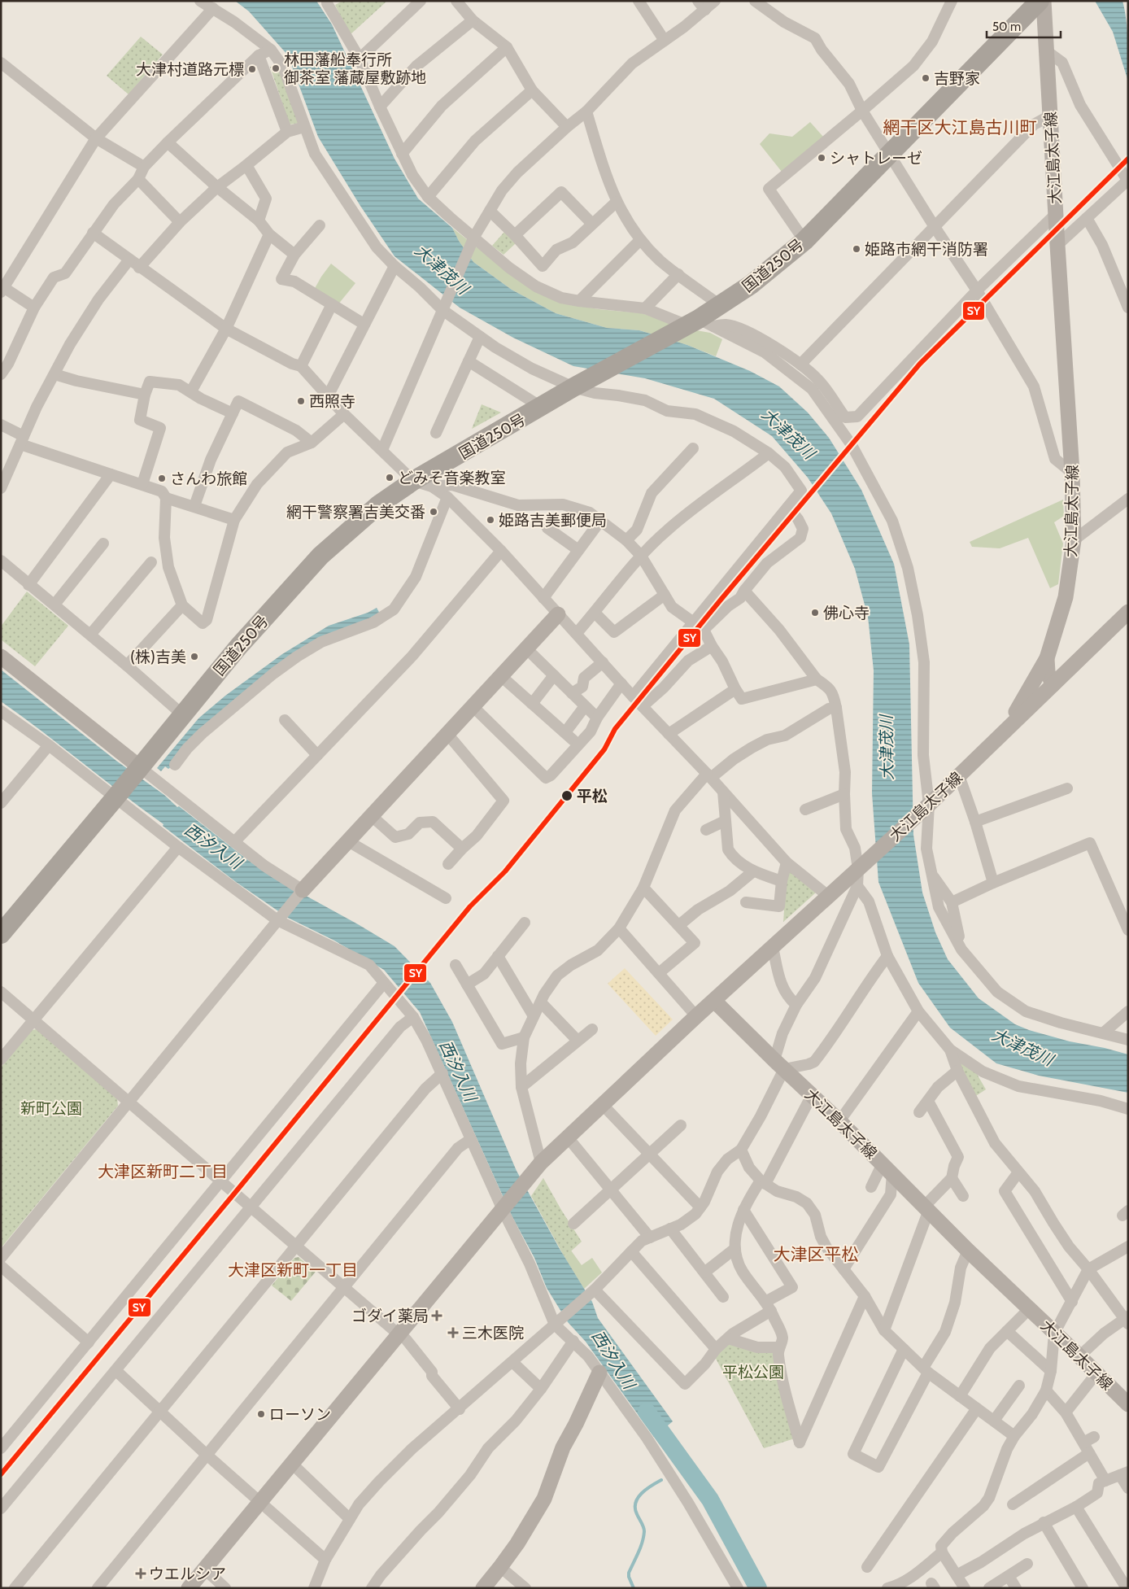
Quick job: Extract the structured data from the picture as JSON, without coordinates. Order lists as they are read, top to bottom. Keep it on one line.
{"streets":{"highway":["国道250号"],"main road":["大江島太子線"]},"districts":["網干区大江島古川町","大津区新町二丁目","大津区平松","大津区新町一丁目"],"water":["大津茂川","西汐入川"],"parks":["新町公園","平松公園"],"places":{"other":["林田藩船奉行所 御茶室 藩蔵屋敷跡地","大津村道路元標","吉野家","シャトレーゼ","姫路市網干消防署","西照寺","どみそ音楽教室","さんわ旅館","網干警察署吉美交番","姫路吉美郵便局","佛心寺","(株)吉美","平松","ローソン"],"health":["ゴダイ薬局","三木医院","ウエルシア"]},"lines":["transit line SY"],"scale_bar":"50 m"}
